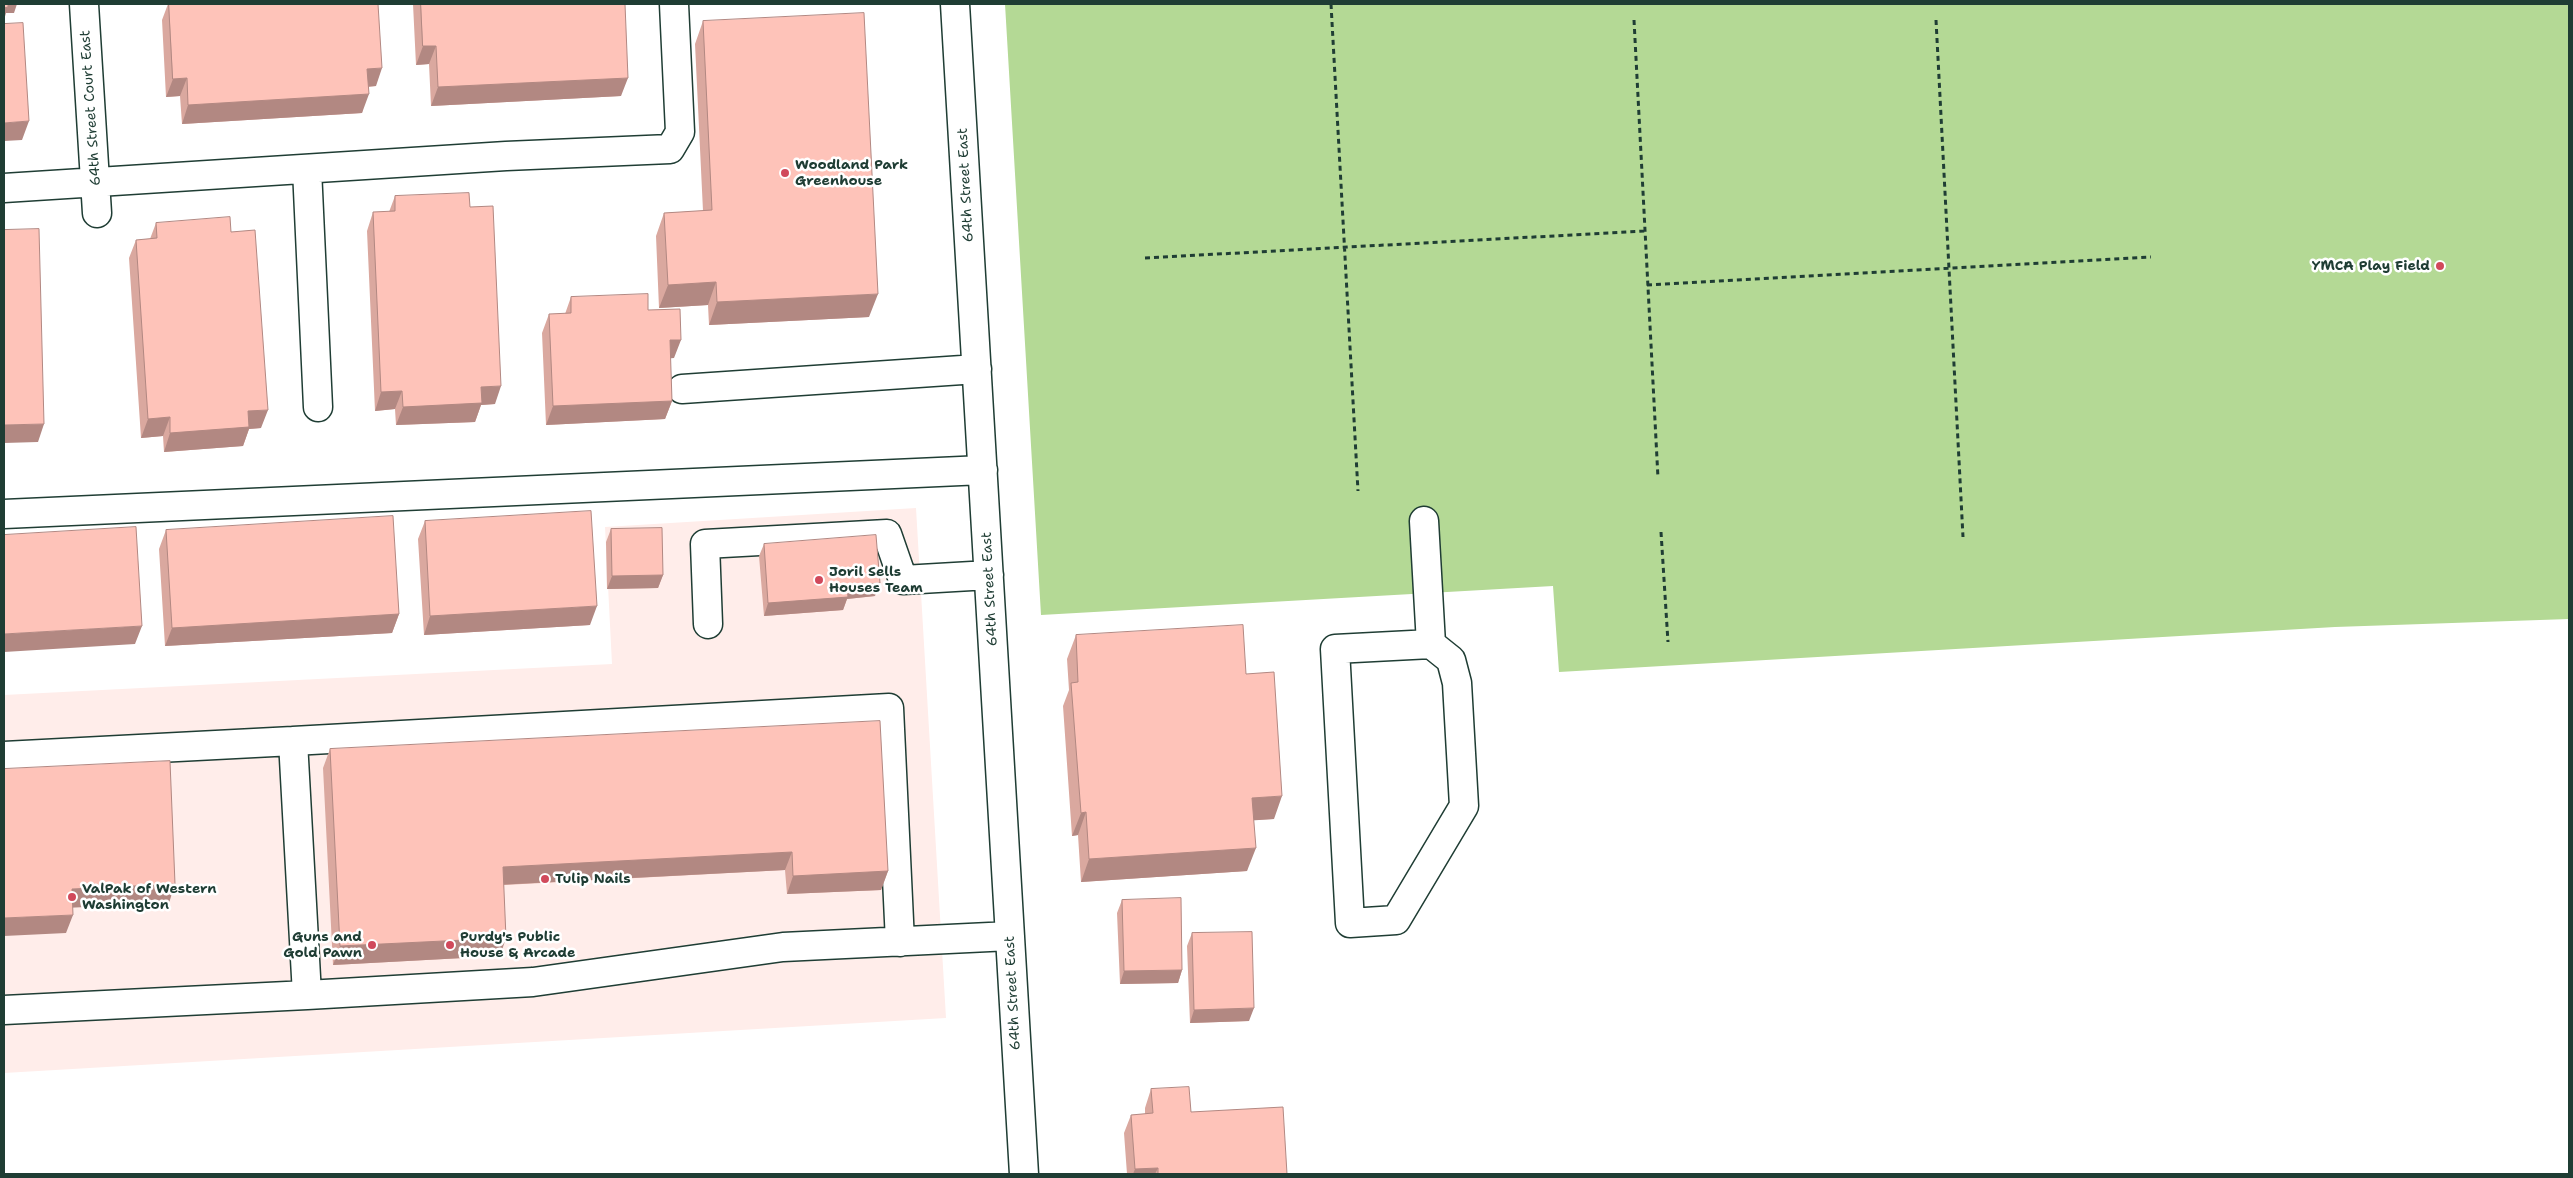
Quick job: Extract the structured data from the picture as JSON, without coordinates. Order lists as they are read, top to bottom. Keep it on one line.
{"streets":{"street":["64th Street Court East","64th Street East"]},"places":["Woodland Park Greenhouse","YMCA Play Field","Joril Sells Houses Team","Tulip Nails","ValPak of Western Washington","Guns and Gold Pawn","Purdy's Public House & Arcade"]}
